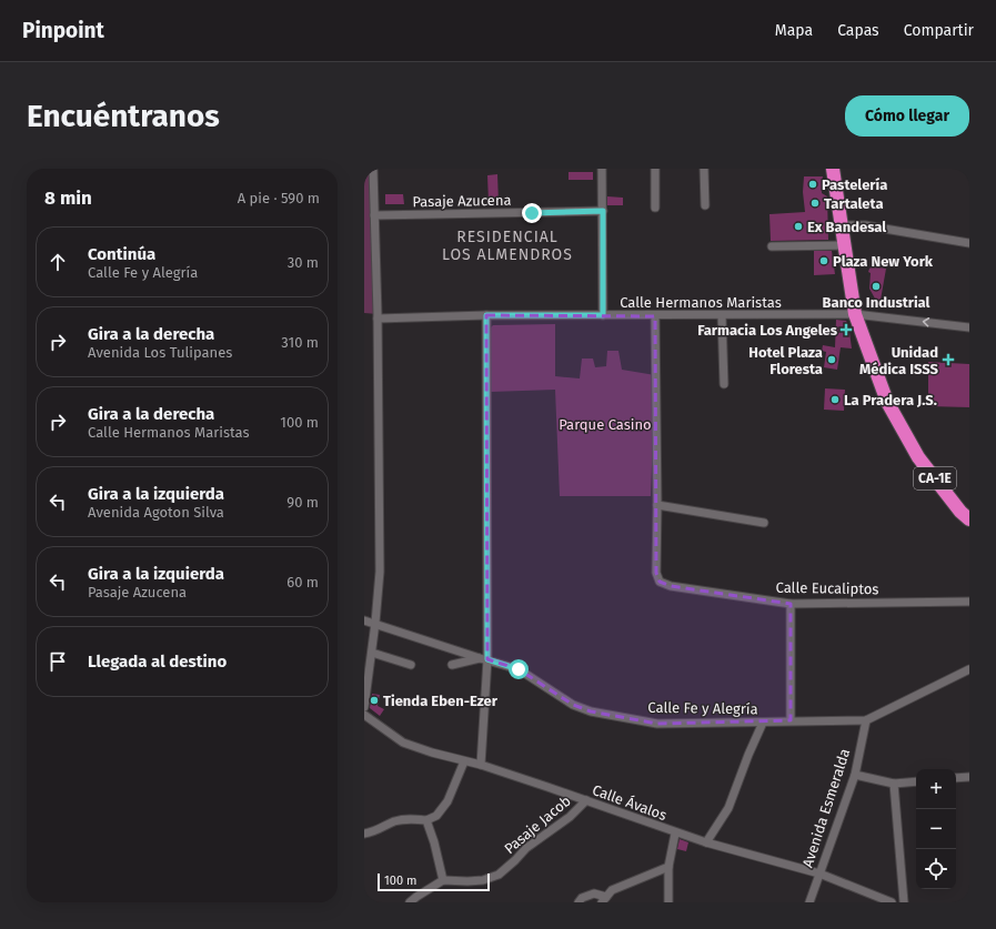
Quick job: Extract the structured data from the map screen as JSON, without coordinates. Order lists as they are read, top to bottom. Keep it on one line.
{"streets":{"highway":["CA-1E"],"street":["Pasaje Azucena","Calle Hermanos Maristas","Calle Eucaliptos","Calle Fe y Alegría","Calle Ávalos","Avenida Esmeralda","Pasaje Jacob"]},"crossings":[["Calle Hermanos Maristas","CA-1E"],["Calle Fe y Alegría","Avenida Esmeralda"],["Calle Ávalos","Avenida Esmeralda"],["Calle Ávalos","Pasaje Jacob"]],"districts":["RESIDENCIAL LOS ALMENDROS"],"parks":["Parque Casino"],"places":{"other":["Pastelería","Tartaleta","Ex Bandesal","Plaza New York","Banco Industrial","Hotel Plaza Floresta","La Pradera J.S.","Tienda Eben-Ezer"],"health":["Farmacia Los Angeles","Unidad Médica ISSS"]},"scale_bar":"100 m","page":{"header":"Pinpoint","nav":["Mapa","Capas","Compartir"],"buttons":"Cómo llegar","title":"Encuéntranos","heading":["8 min","A pie · 590 m"],"list":[["Continúa","Calle Fe y Alegría","30 m"],["Gira a la derecha","Avenida Los Tulipanes","310 m"],["Gira a la derecha","Calle Hermanos Maristas","100 m"],["Gira a la izquierda","Avenida Agoton Silva","90 m"],["Gira a la izquierda","Pasaje Azucena","60 m"],"Llegada al destino"],"map_buttons":["+","−"],"scale":"100 m"}}
